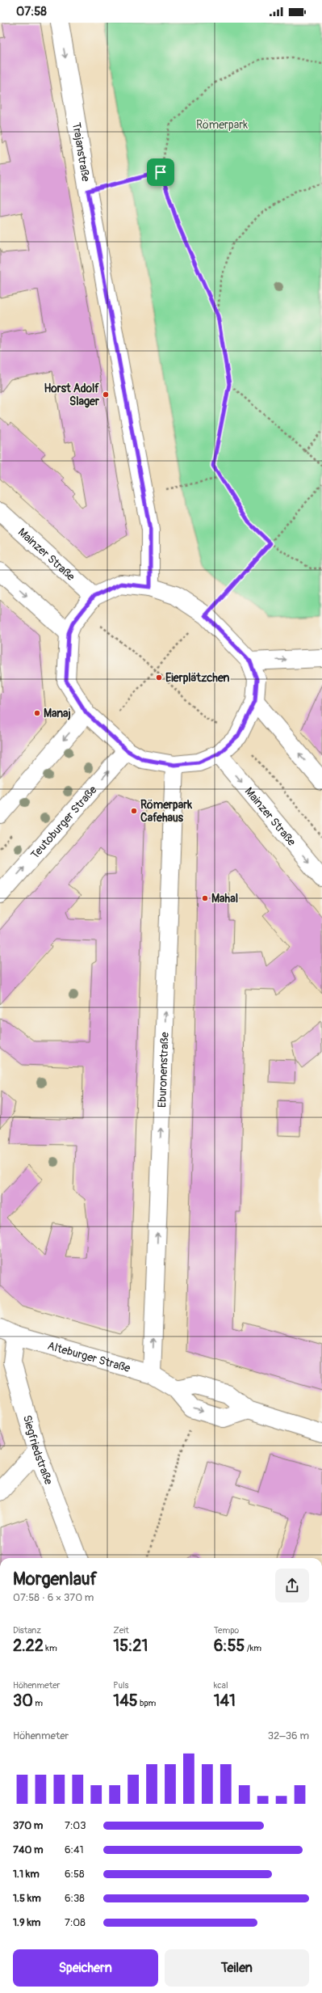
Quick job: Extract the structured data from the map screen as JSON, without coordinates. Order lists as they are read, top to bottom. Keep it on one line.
{"streets":{"street":["Trajanstraße","Mainzer Straße","Teutoburger Straße","Eburonenstraße","Alteburger Straße","Siegfriedstraße"]},"crossings":[["Eburonenstraße","Alteburger Straße"],["Alteburger Straße","Siegfriedstraße"]],"one_way":["Eburonenstraße"],"parks":["Römerpark"],"places":["Horst Adolf Slager","Eierplätzchen","Manaj","Römerpark Cafehaus","Mahal"],"page":{"status":"07:58","heading":["Morgenlauf","07:58 · 6 × 370 m"],"stats":[["Distanz","2.22 km"],["Zeit","15:21"],["Tempo","6:55 /km"],["Höhenmeter","30 m"],["Puls","145 bpm"],["kcal","141"]],"chart":["Höhenmeter","32–36 m"],"list":[{"name":"370 m","note":"7:03"},{"name":"740 m","note":"6:41"},{"name":"1.1 km","note":"6:58"},{"name":"1.5 km","note":"6:38"},{"name":"1.9 km","note":"7:08"}],"buttons":["Speichern","Teilen"]}}
